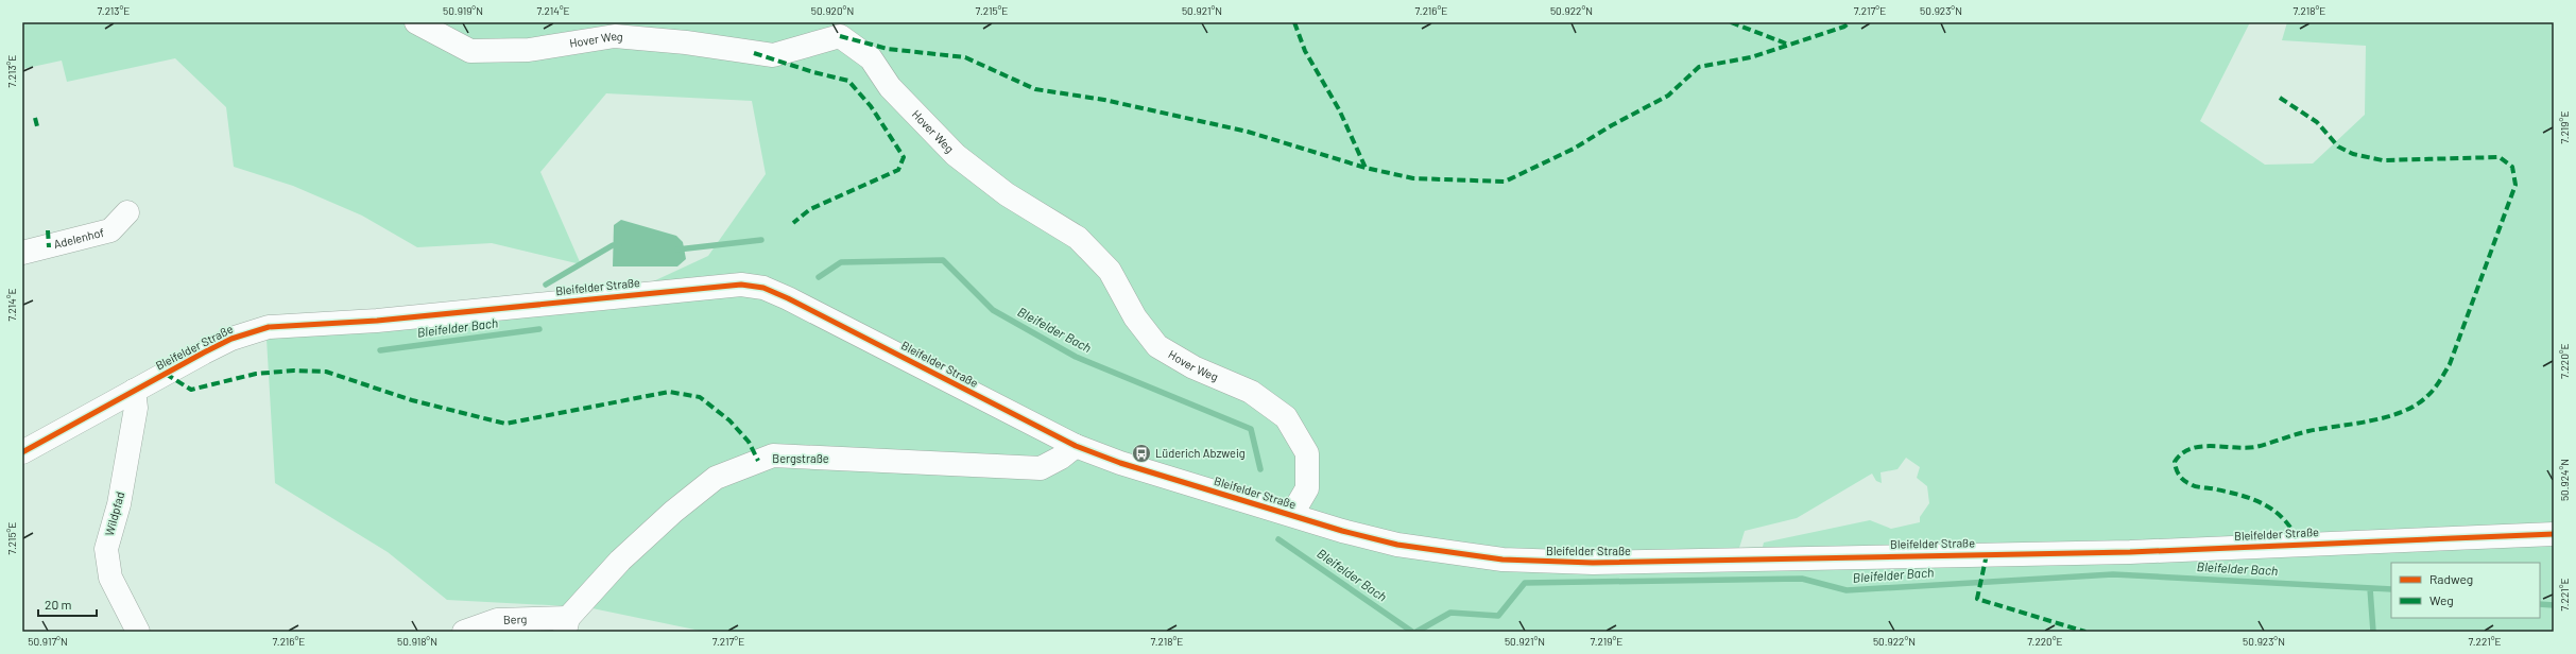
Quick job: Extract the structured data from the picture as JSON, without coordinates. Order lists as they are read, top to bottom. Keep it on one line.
{"streets":{"street":["Hover Weg","Adelenhof","Bleifelder Straße","Bergstraße","Wildpfad","Berg"]},"crossings":[["Hover Weg","Bleifelder Straße"],["Bleifelder Straße","Bergstraße"],["Bleifelder Straße","Wildpfad"],["Bergstraße","Berg"]],"water":["Bleifelder Bach"],"places":{"bus stop":["Lüderich Abzweig"]},"legend":["Radweg","Weg"],"scale_bar":"20 m","coordinates":["7.213°E","50.919°N","7.214°E","50.920°N","7.215°E","50.921°N","7.216°E","50.922°N","7.217°E","50.923°N","7.218°E","7.219°E","7.220°E","50.924°N","7.221°E","50.917°N","50.918°N"]}
